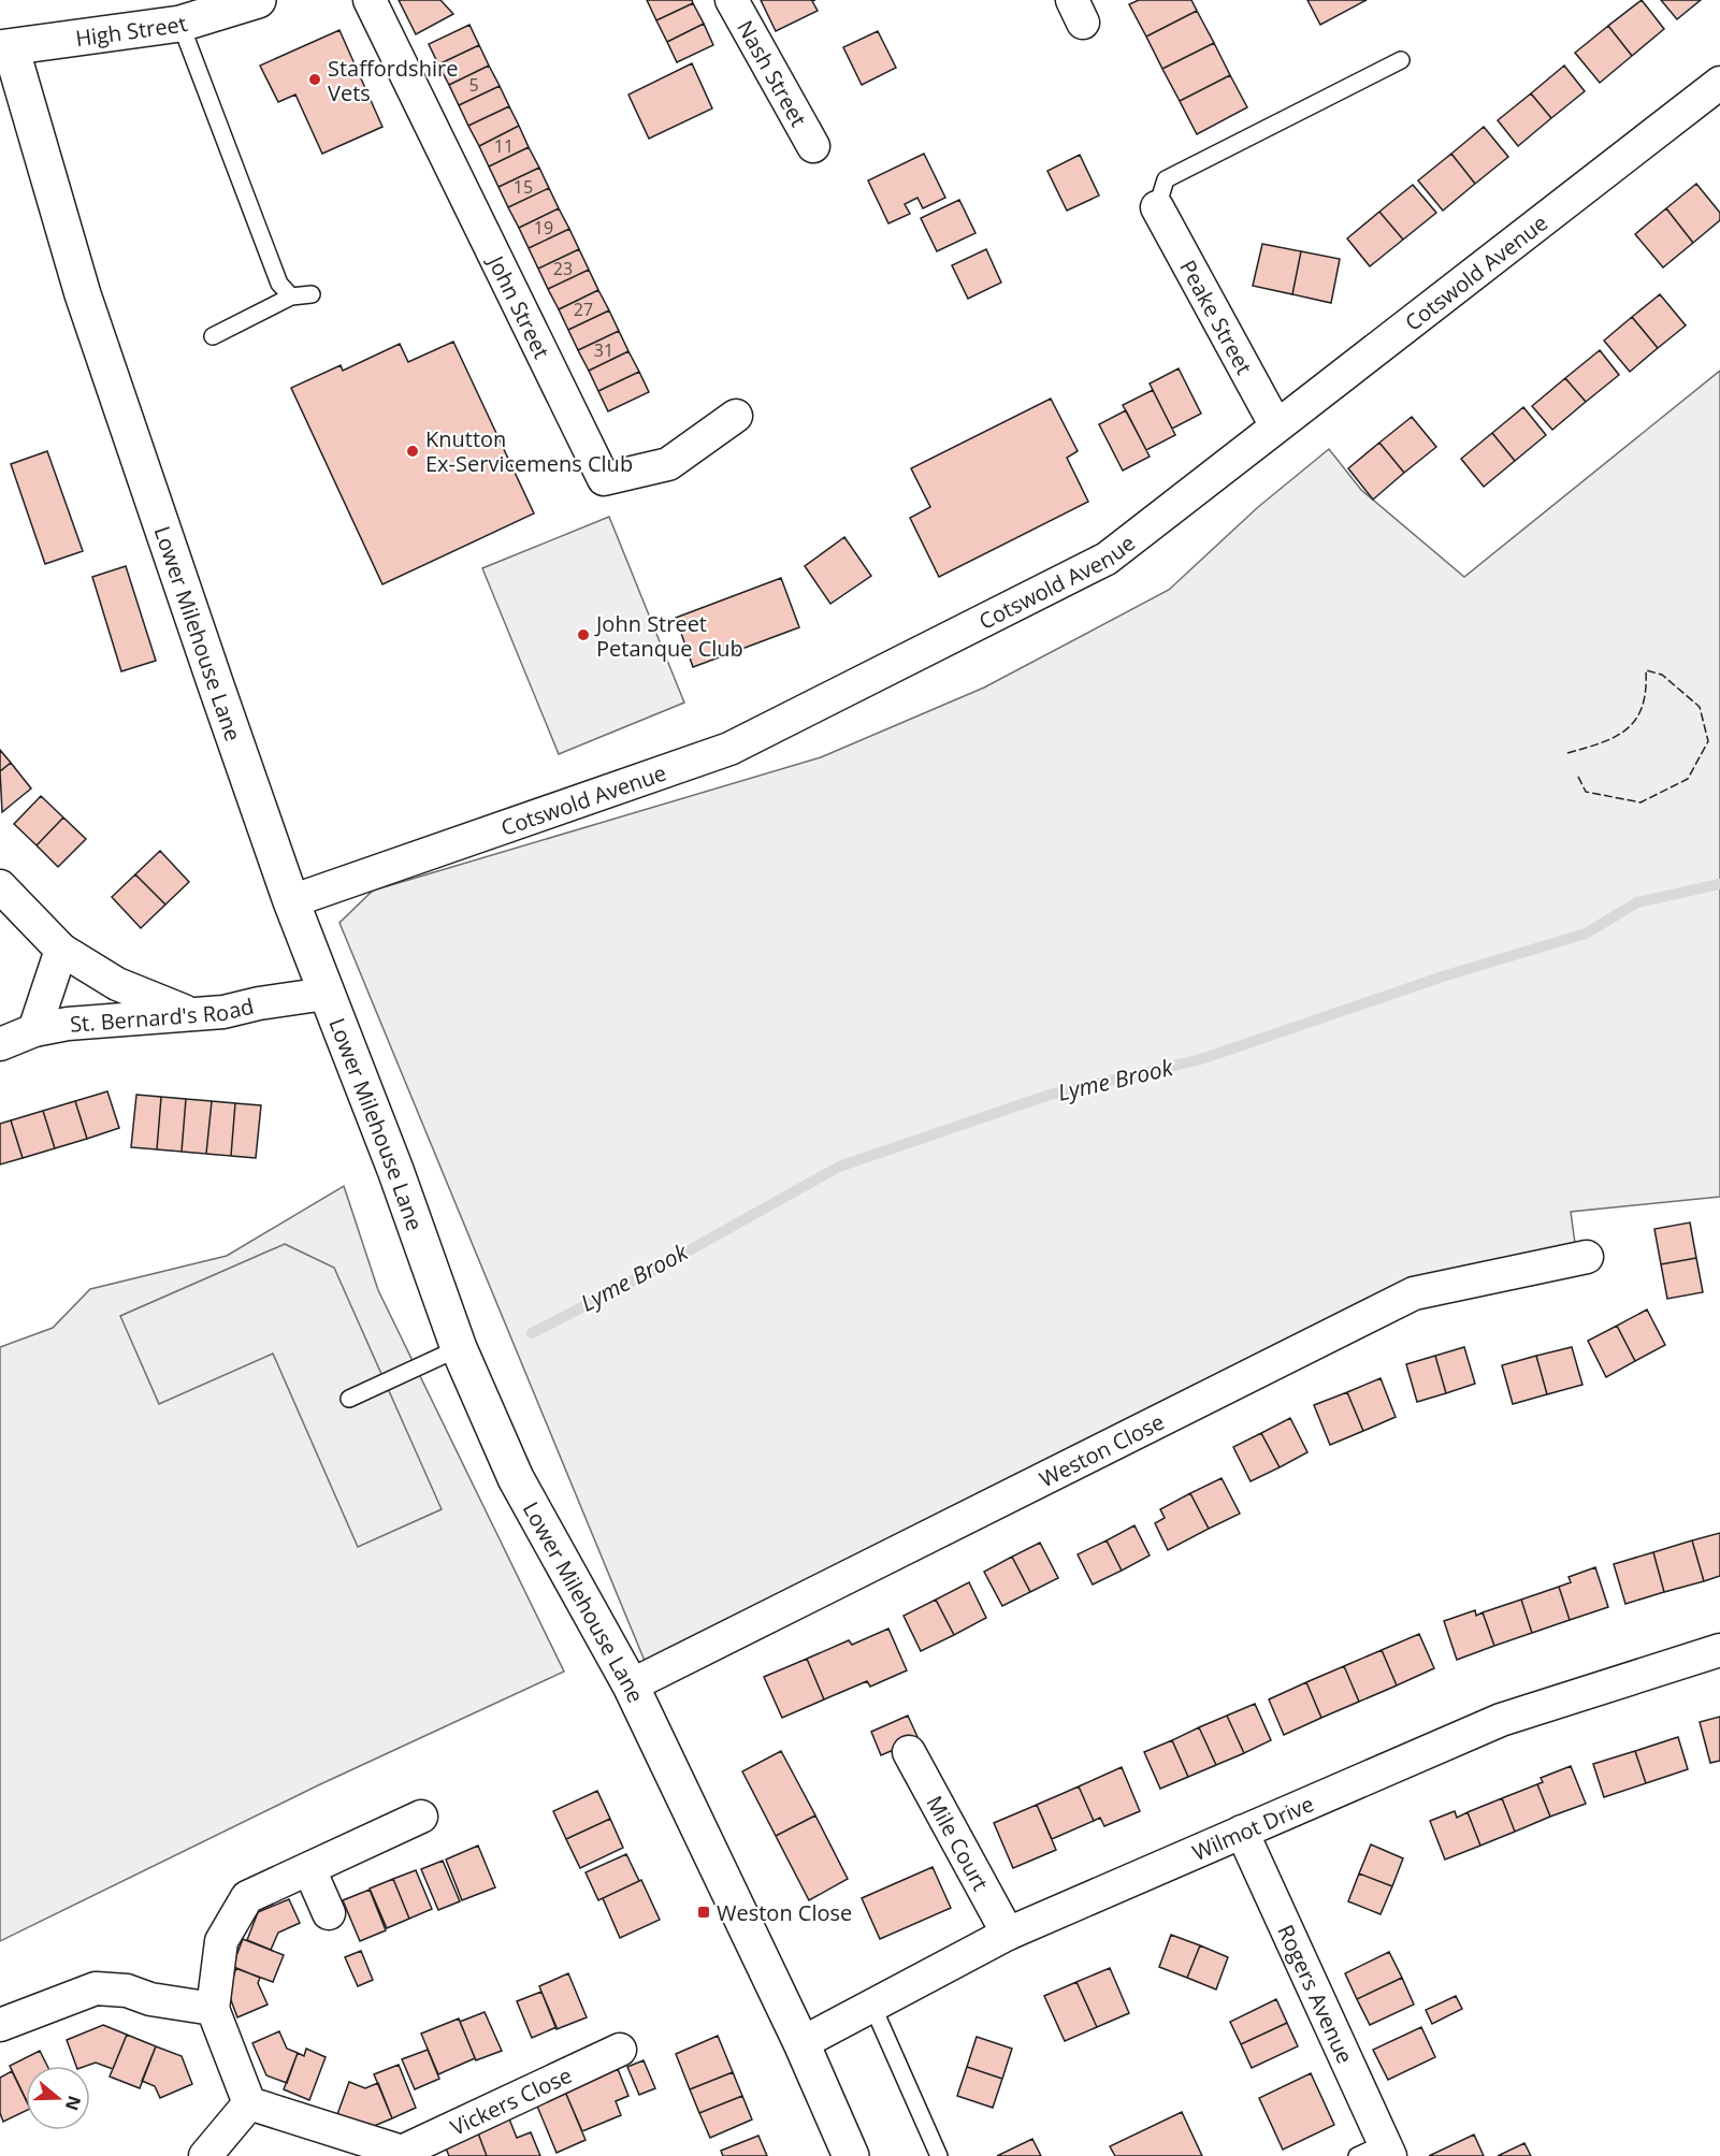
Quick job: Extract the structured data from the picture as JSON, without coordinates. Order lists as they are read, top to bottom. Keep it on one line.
{"streets":{"main road":["High Street","Lower Milehouse Lane"],"street":["Nash Street","Cotswold Avenue","John Street","Peake Street","St. Bernard's Road","Weston Close","Wilmot Drive","Mile Court","Rogers Avenue","Vickers Close"]},"crossings":[["High Street","Lower Milehouse Lane"],["Cotswold Avenue","Peake Street"],["Cotswold Avenue","Lower Milehouse Lane"],["Lower Milehouse Lane","St. Bernard's Road"],["Lower Milehouse Lane","Weston Close"],["Lower Milehouse Lane","Wilmot Drive"],["Wilmot Drive","Mile Court"],["Wilmot Drive","Rogers Avenue"]],"water":["Lyme Brook"],"places":{"other":["Staffordshire Vets","Knutton Ex-Servicemens Club","John Street Petanque Club"],"transit":["Weston Close"]},"house_numbers":["5","11","15","19","23","27","31"],"north":"right"}
